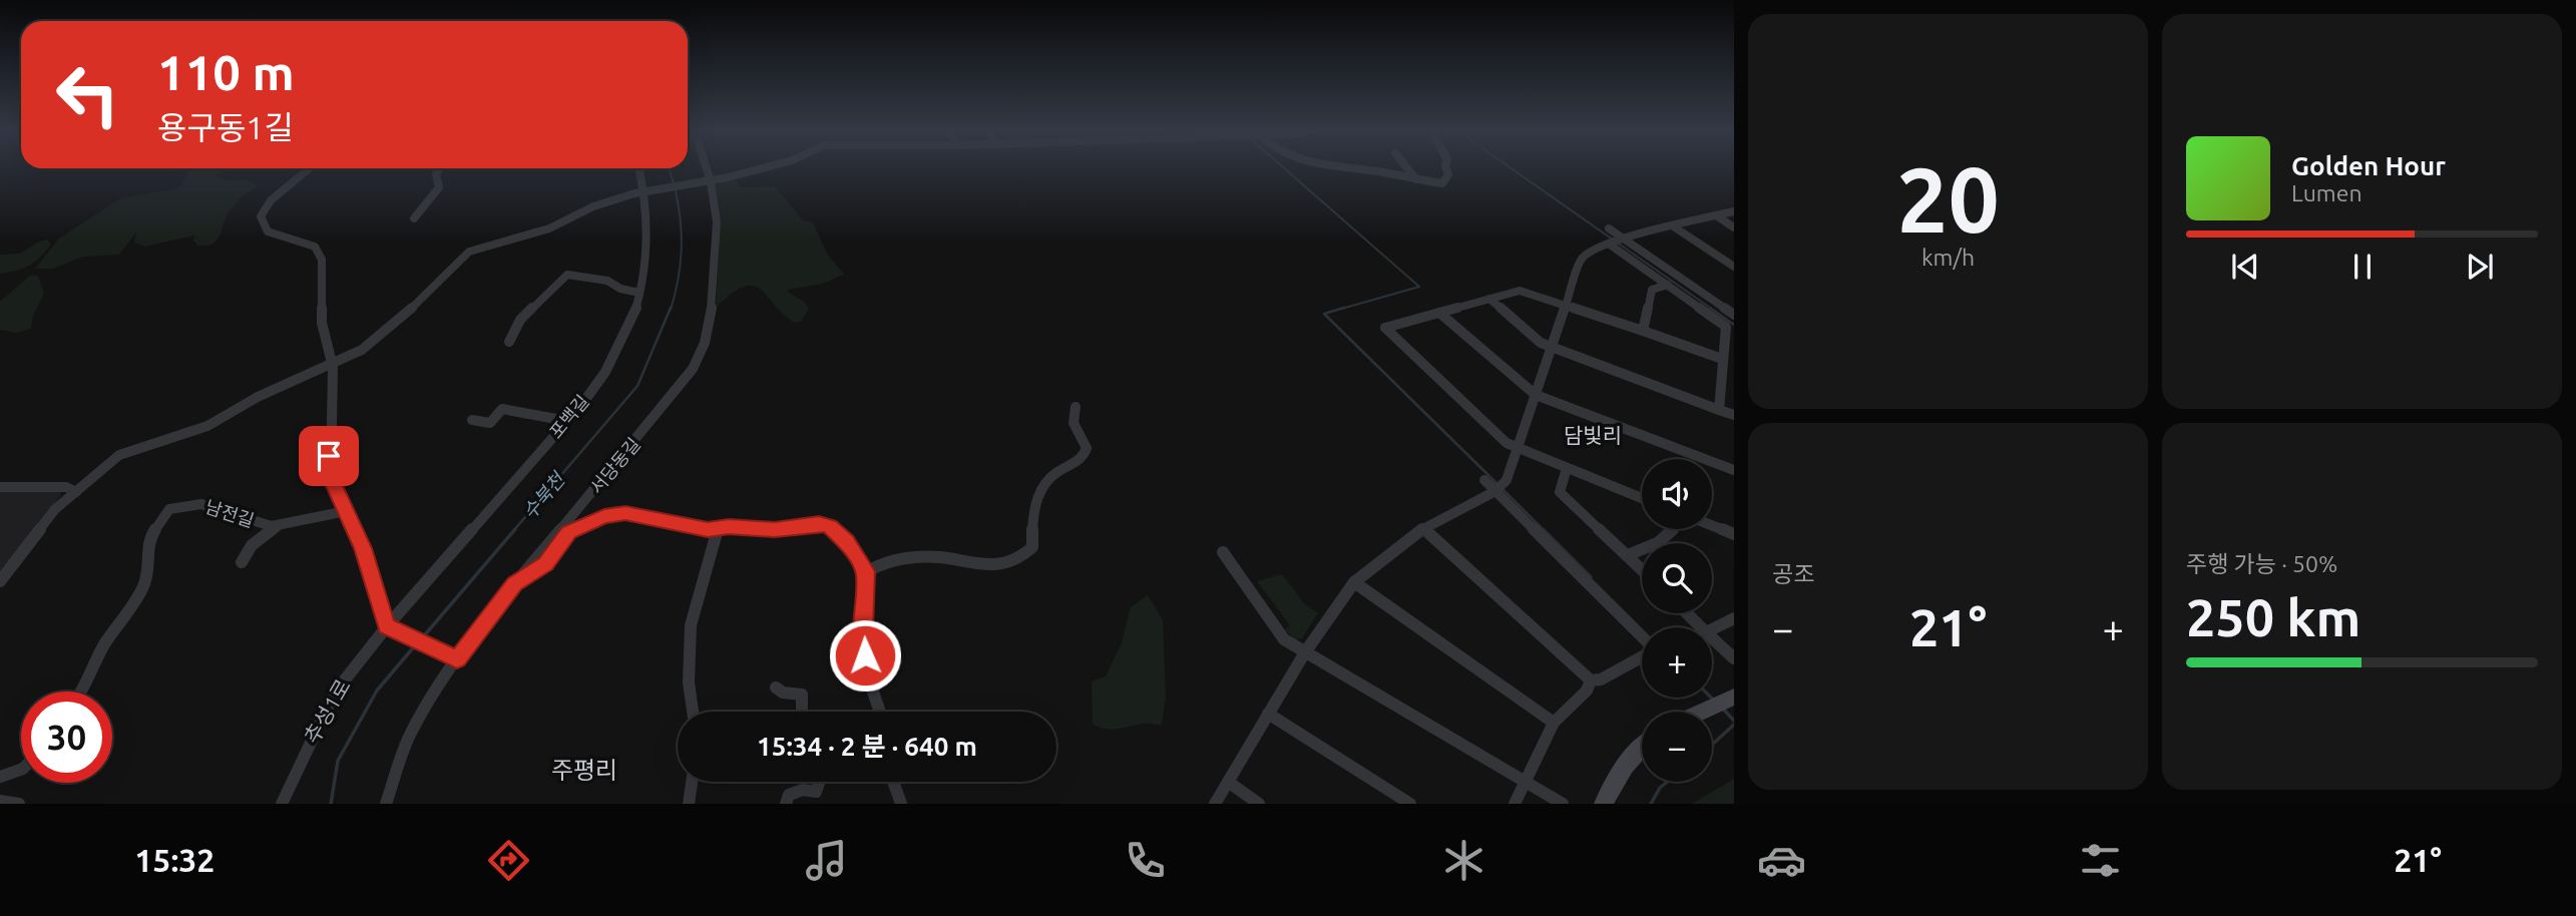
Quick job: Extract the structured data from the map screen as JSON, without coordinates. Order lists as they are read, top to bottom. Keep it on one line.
{"streets":{"street":["포백길","서당동길","남전길","추성1로"]},"crossings":[["포백길","추성1로"]],"districts":["담빛리","주평리"],"water":["수북천"],"page":{"tile":[["20","km/h"],"공조",["주행 가능 · 50%","250 km"]],"turn":["110 m","용구동1길"],"song":["Golden Hour","Lumen"],"map_buttons":["+","−"],"heat":["−","21°","+"],"limit":"30","trip":"15:34 · 2 분 · 640 m","tabs":["15:32","21°"]}}
